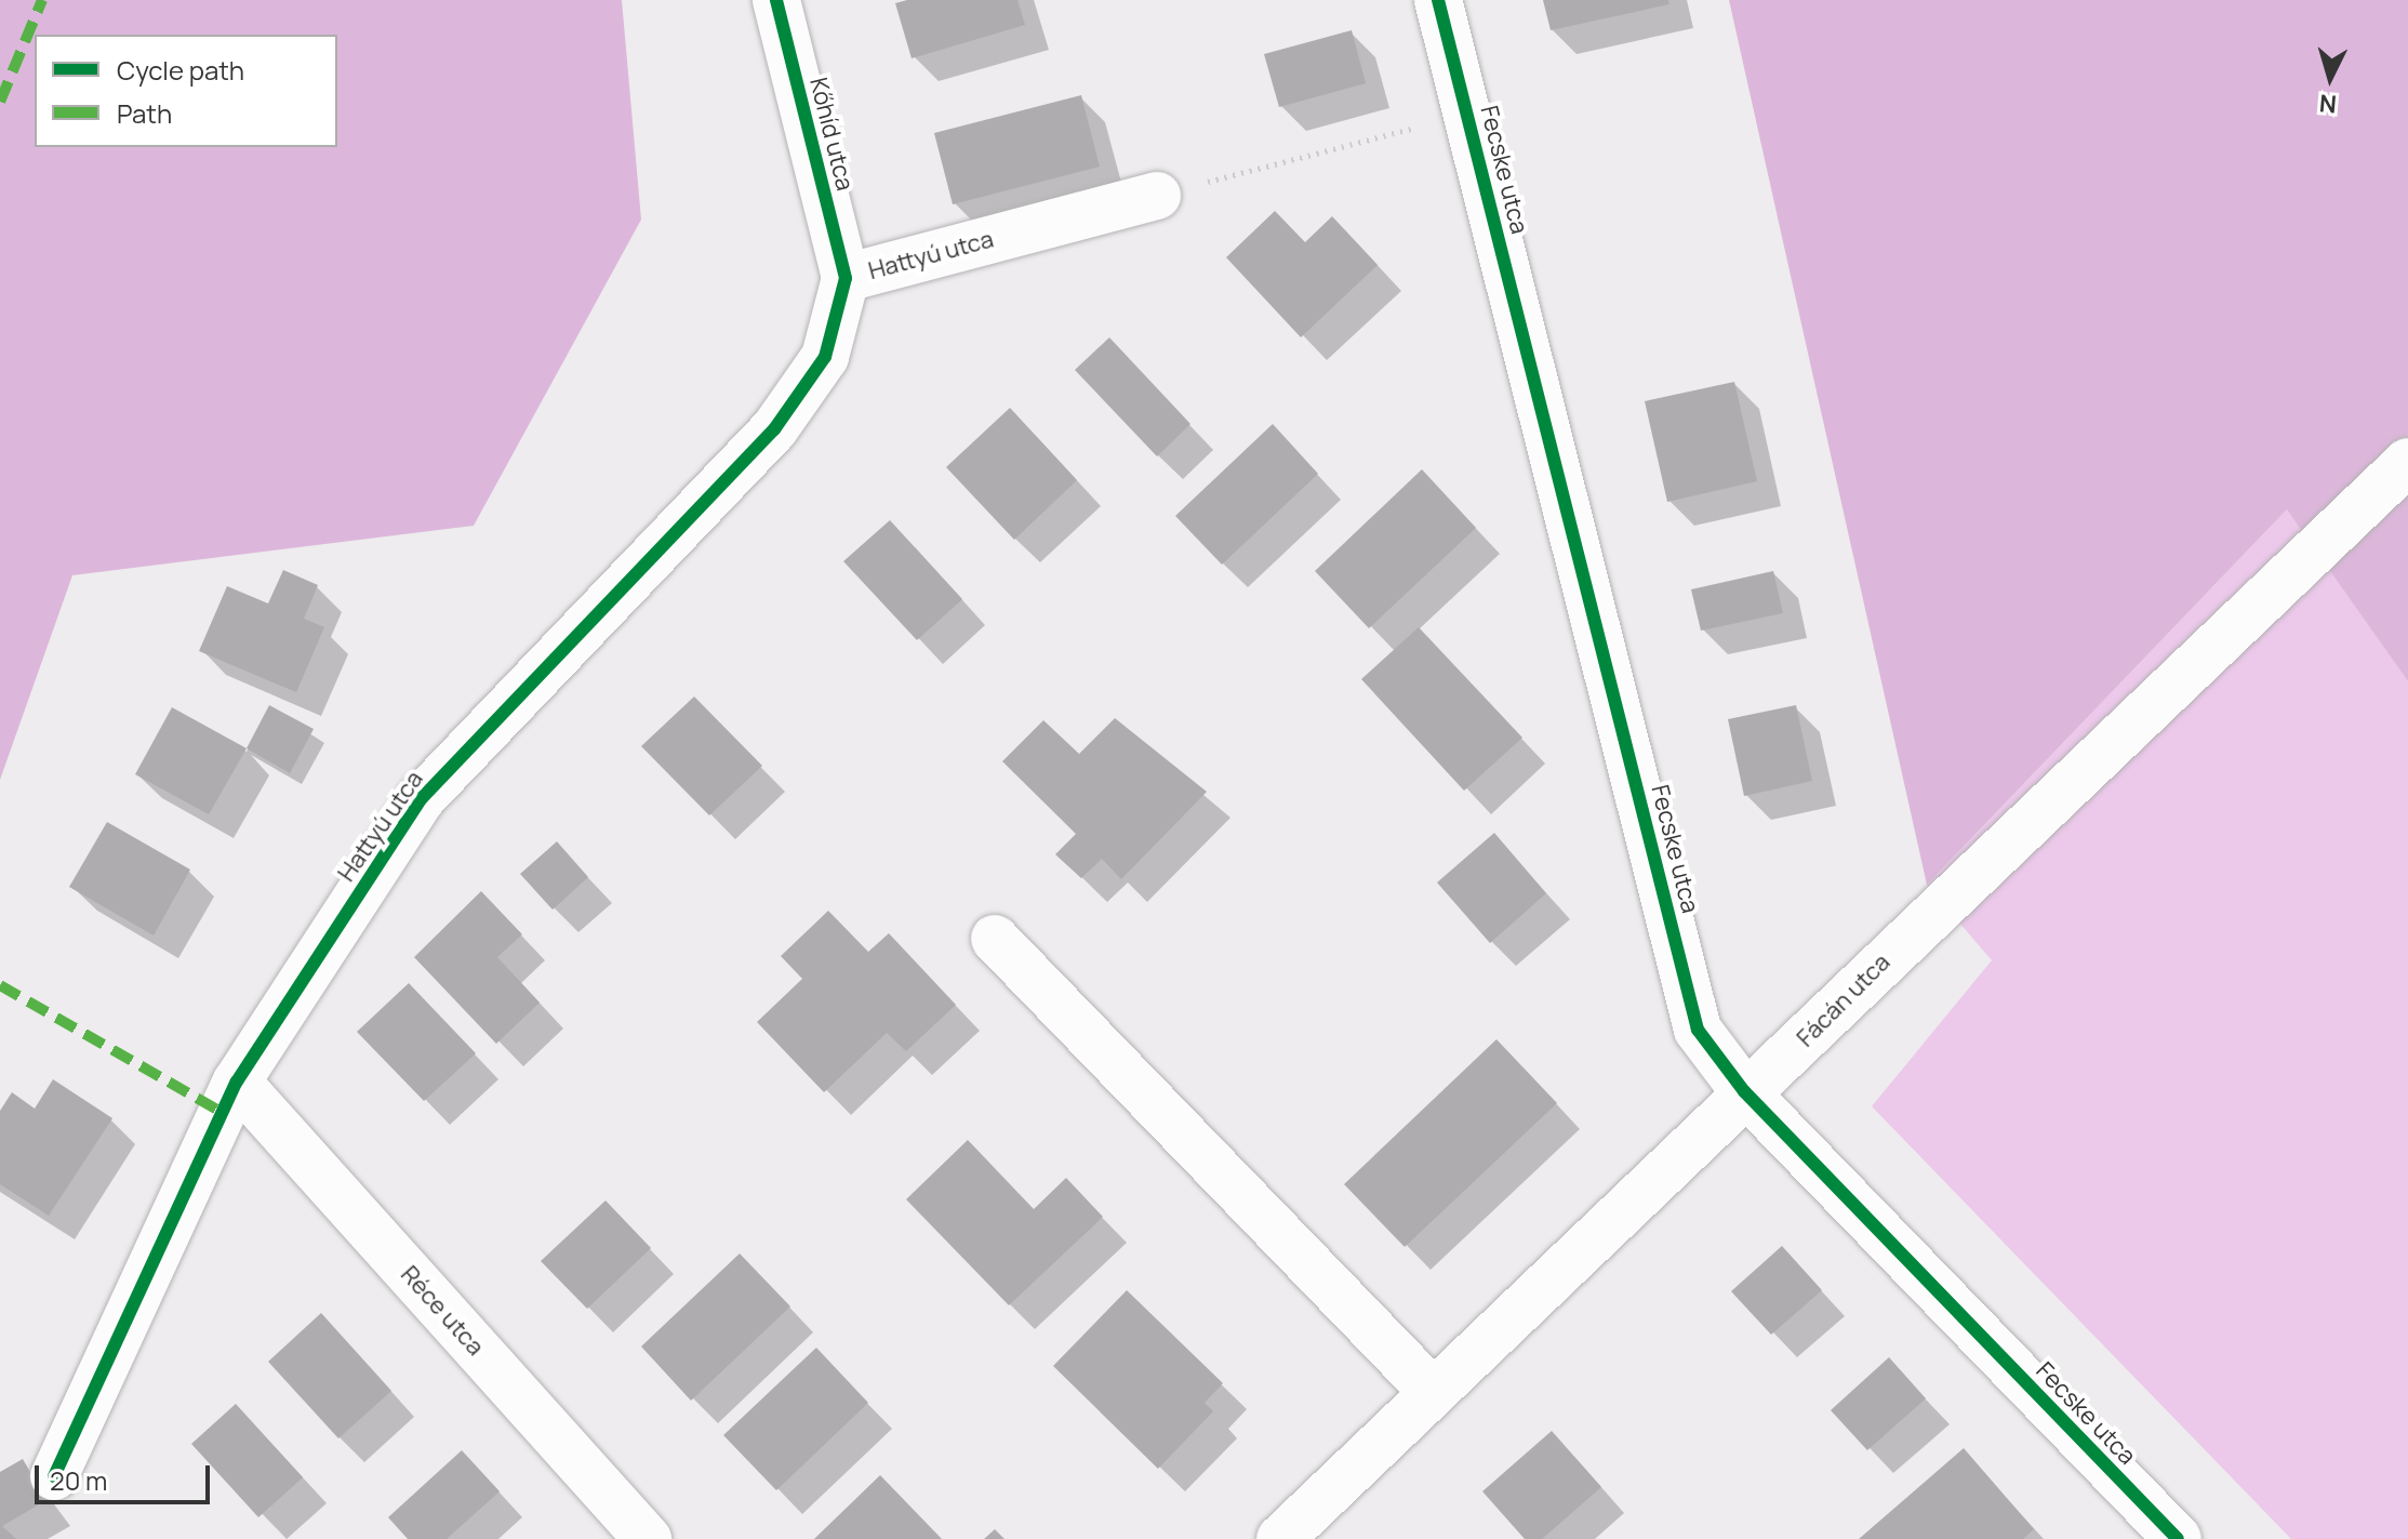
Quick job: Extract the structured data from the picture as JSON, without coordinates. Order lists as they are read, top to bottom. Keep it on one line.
{"streets":{"street":["Kőhíd utca","Fecske utca","Hattyú utca","Fácán utca","Réce utca"]},"crossings":[["Kőhíd utca","Hattyú utca"],["Fecske utca","Fácán utca"],["Hattyú utca","Réce utca"]],"legend":["Cycle path","Path"],"scale_bar":"20 m","north":"bottom"}
